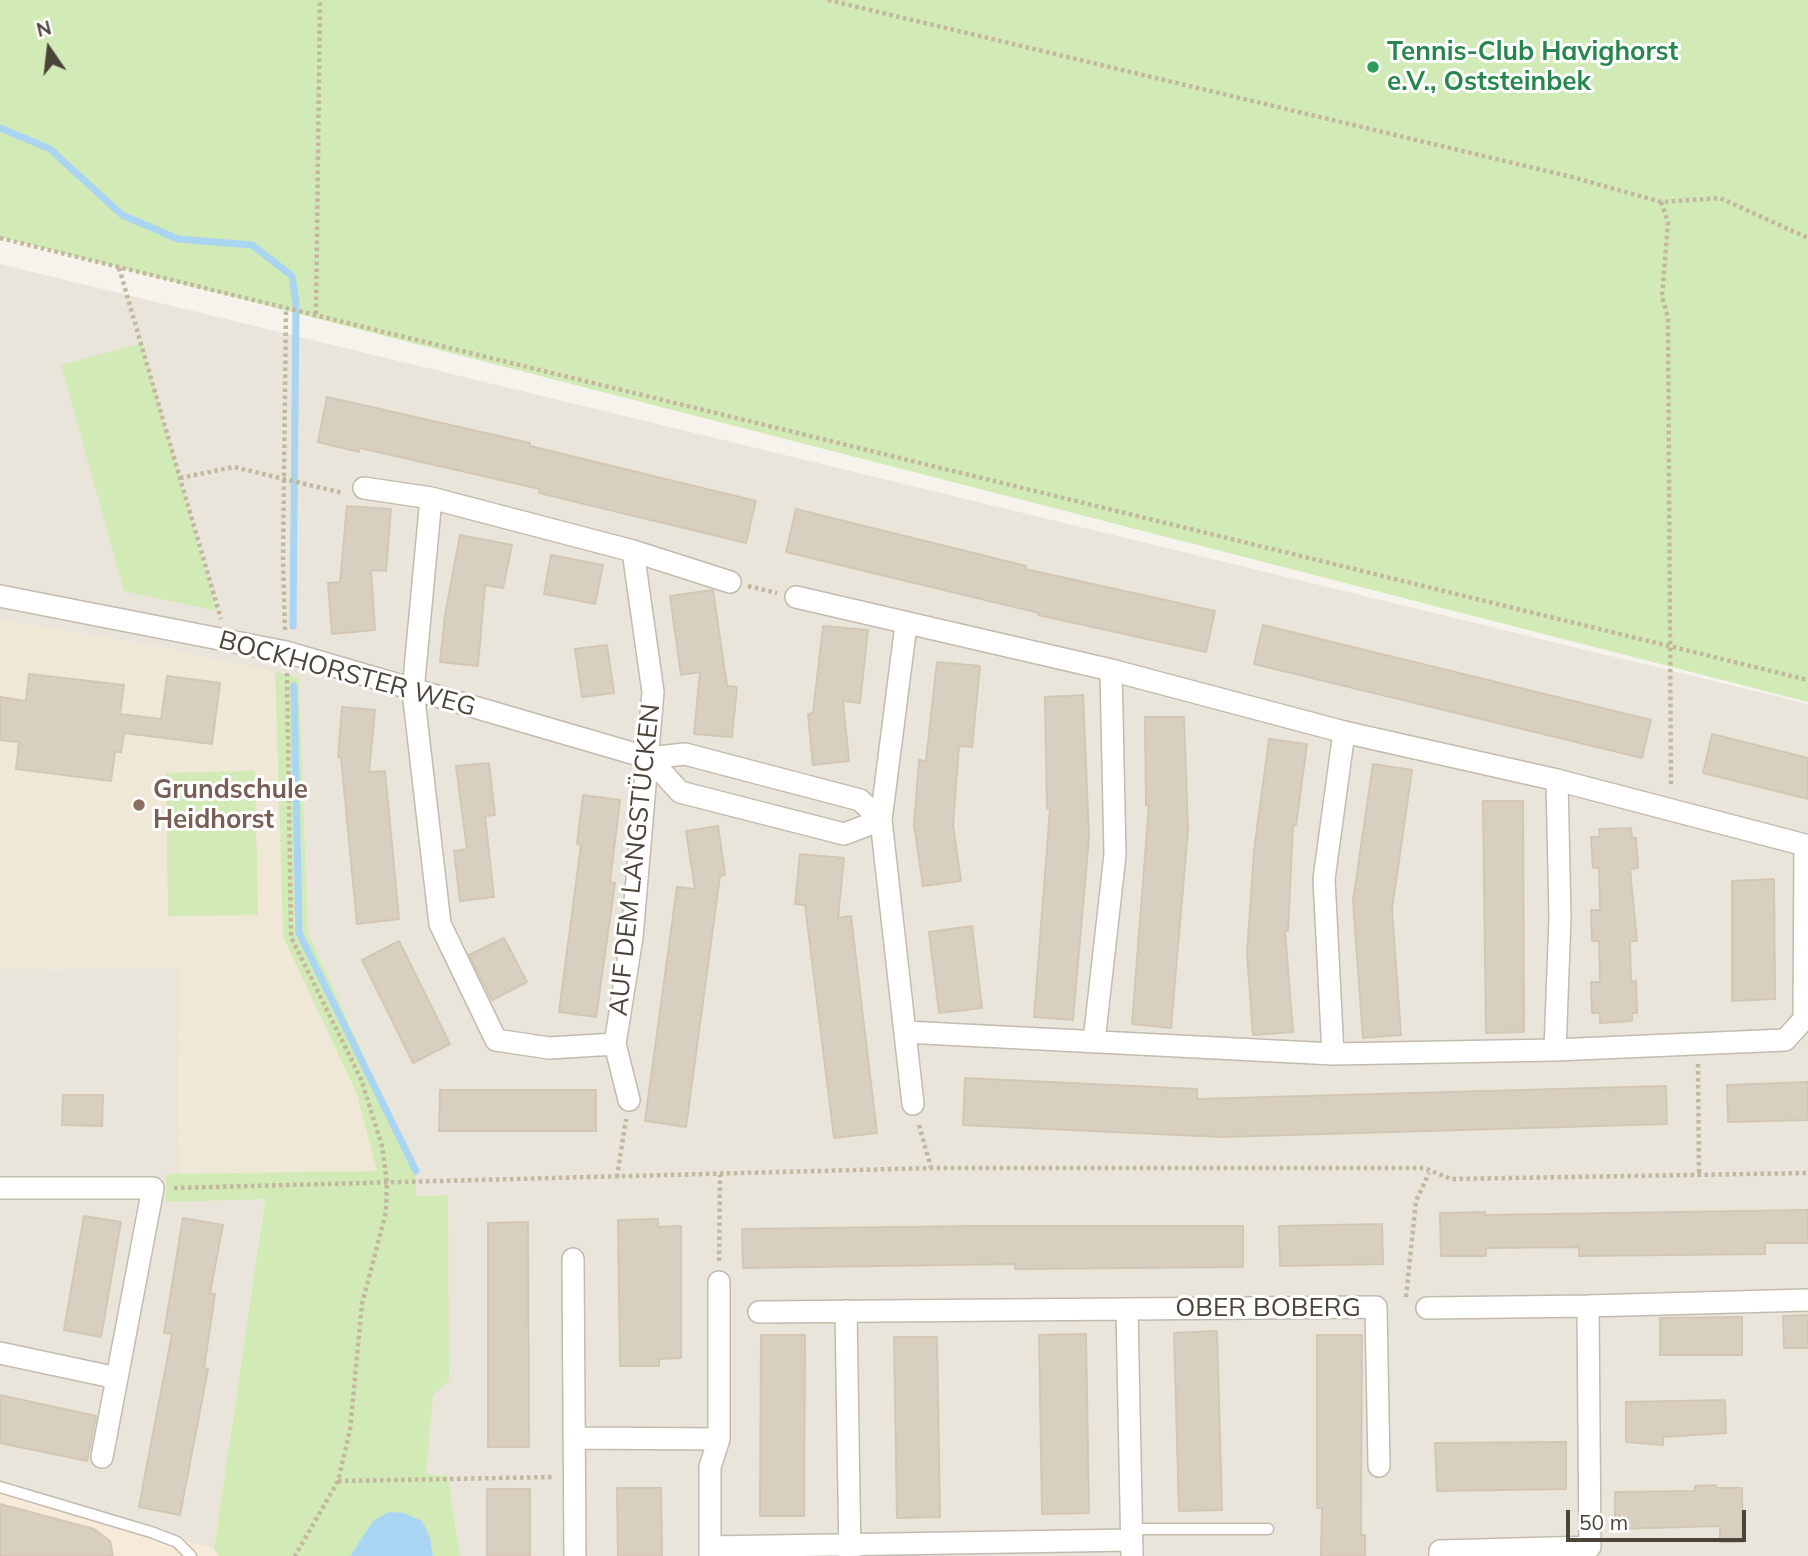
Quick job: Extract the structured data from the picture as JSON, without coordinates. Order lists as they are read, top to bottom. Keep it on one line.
{"streets":{"street":["BOCKHORSTER WEG","AUF DEM LANGSTÜCKEN","OBER BOBERG"]},"crossings":[["BOCKHORSTER WEG","AUF DEM LANGSTÜCKEN"]],"places":["Tennis-Club Havighorst e.V., Oststeinbek","Grundschule Heidhorst"],"scale_bar":"50 m","north":"top"}
